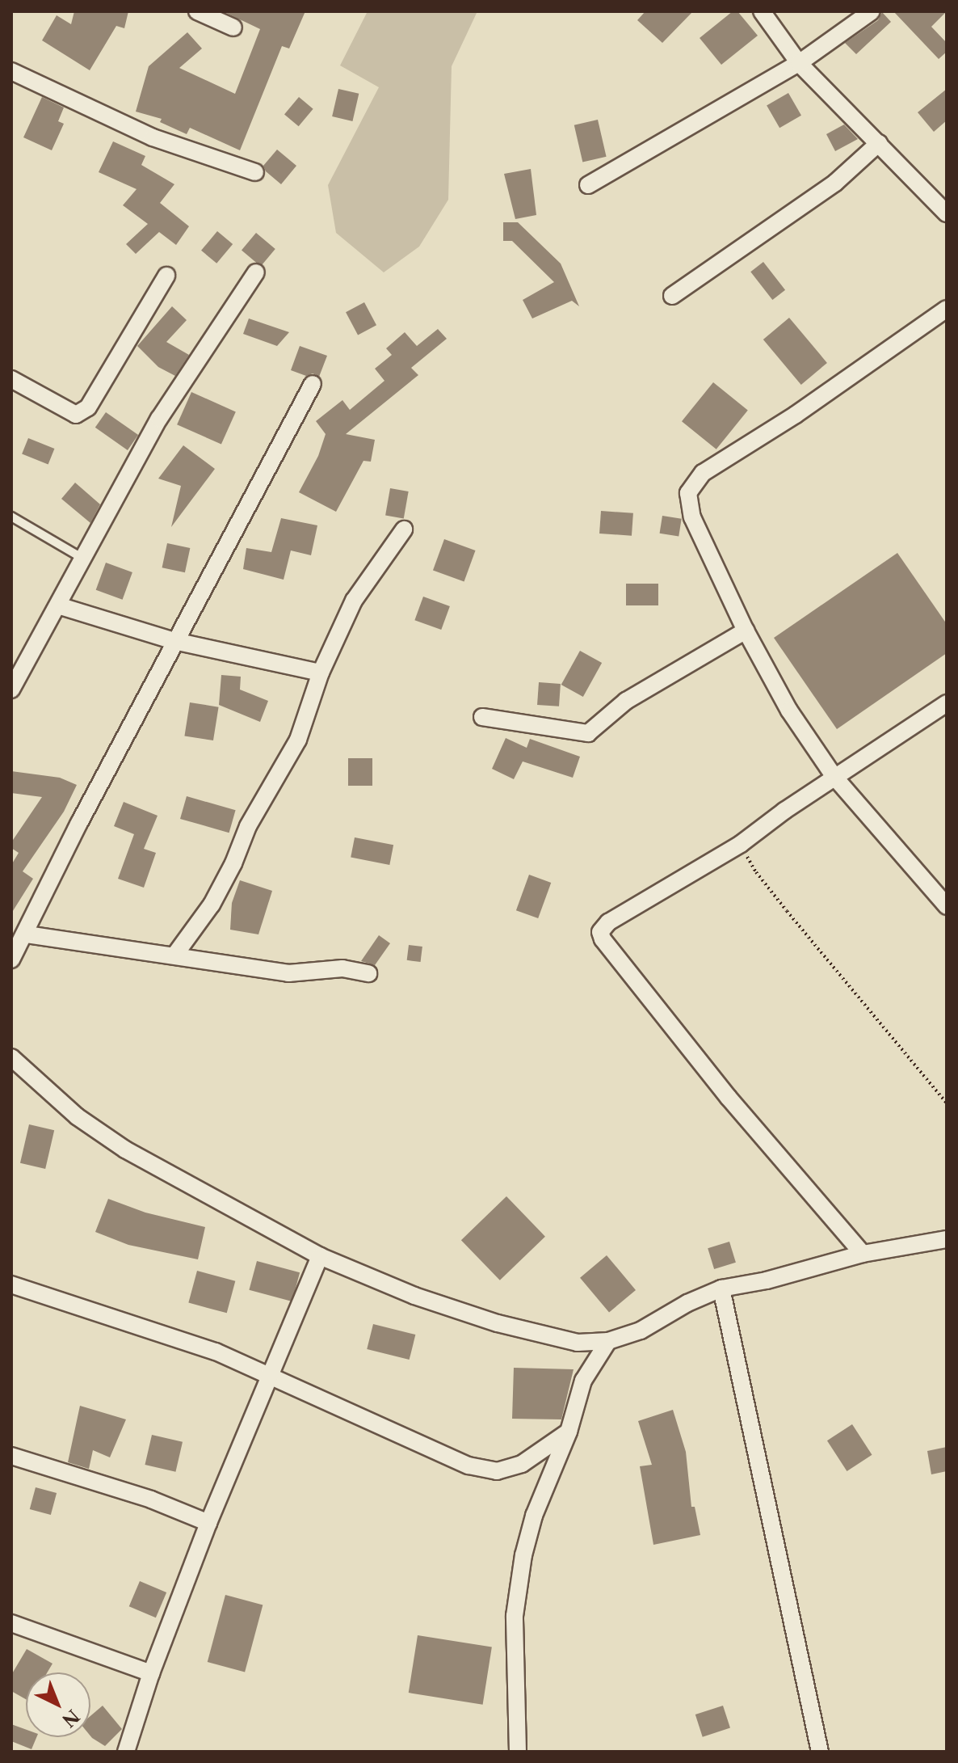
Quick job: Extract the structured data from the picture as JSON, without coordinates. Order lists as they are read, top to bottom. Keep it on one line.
{"north":"bottom right"}
